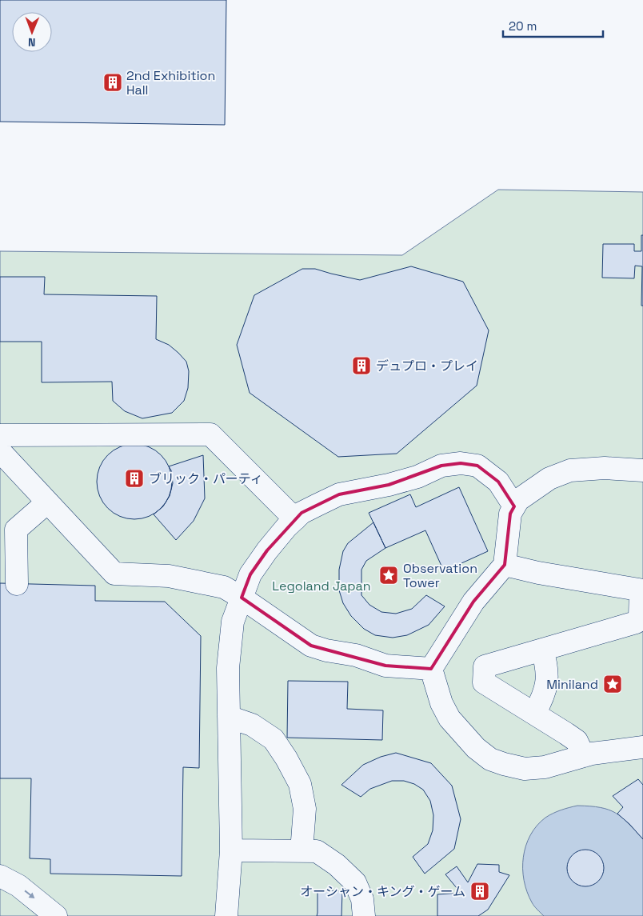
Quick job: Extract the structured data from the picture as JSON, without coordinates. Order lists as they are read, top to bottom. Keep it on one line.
{"parks":["Legoland Japan"],"places":{"building":["2nd Exhibition Hall","デュプロ・プレイ","ブリック・パーティ","オーシャン・キング・ゲーム"],"place":["Observation Tower","Miniland"]},"scale_bar":"20 m","north":"bottom"}
